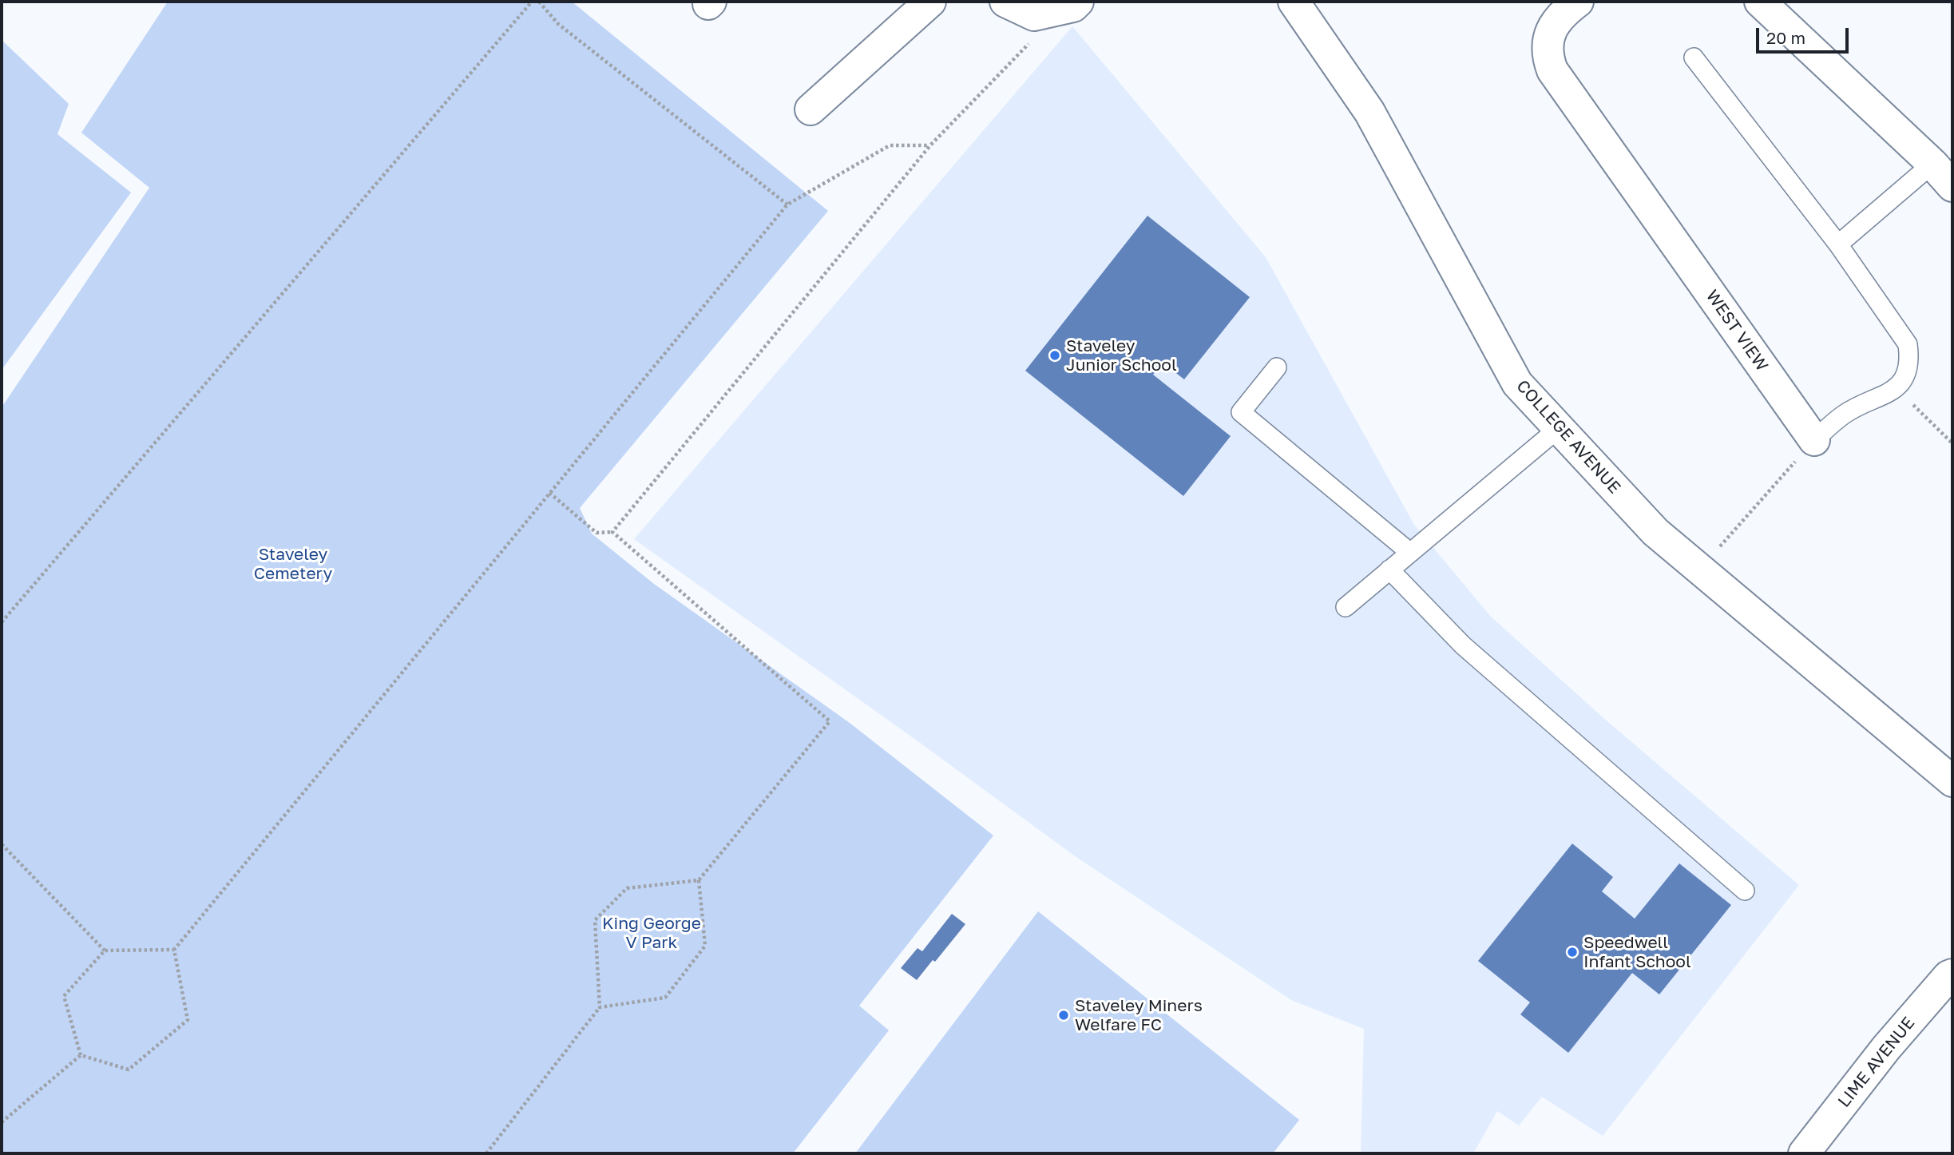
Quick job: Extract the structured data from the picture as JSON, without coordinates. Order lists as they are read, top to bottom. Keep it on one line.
{"streets":{"street":["WEST VIEW","COLLEGE AVENUE","LIME AVENUE"]},"parks":["Staveley Cemetery","King George V Park"],"places":["Staveley Junior School","Speedwell Infant School","Staveley Miners Welfare FC"],"scale_bar":"20 m"}
